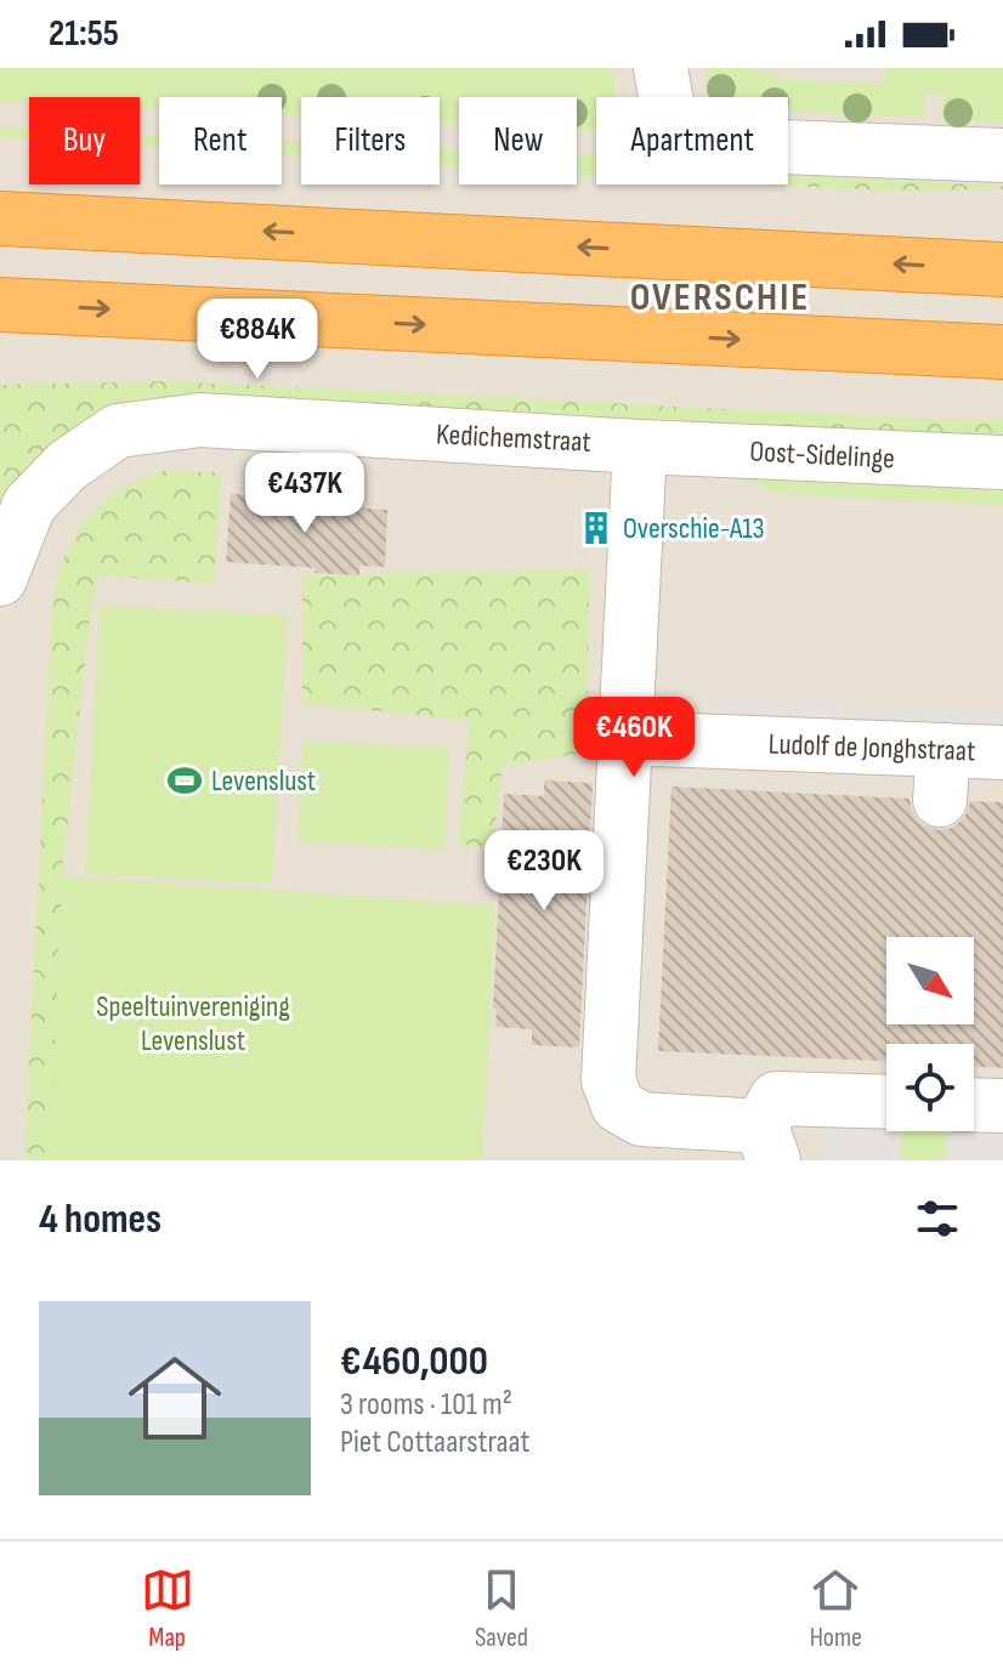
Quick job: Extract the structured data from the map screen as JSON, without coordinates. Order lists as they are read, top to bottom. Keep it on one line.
{"streets":{"street":["Kedichemstraat","Oost-Sidelinge","Ludolf de Jonghstraat"]},"crossings":[["Kedichemstraat","Oost-Sidelinge"]],"districts":["OVERSCHIE"],"parks":["Speeltuinvereniging Levenslust"],"places":{"building":["Overschie-A13"],"sports":["Levenslust"]},"north":"bottom right","page":{"status":"21:55","chip":["Buy","Rent","Filters","New","Apartment"],"price":["€884K","€437K","€460K","€230K"],"heading":"4 homes","list":[{"name":"€460,000","note":"3 rooms · 101 m² · Piet Cottaarstraat"}],"tabs":["Map","Saved","Home"]}}
